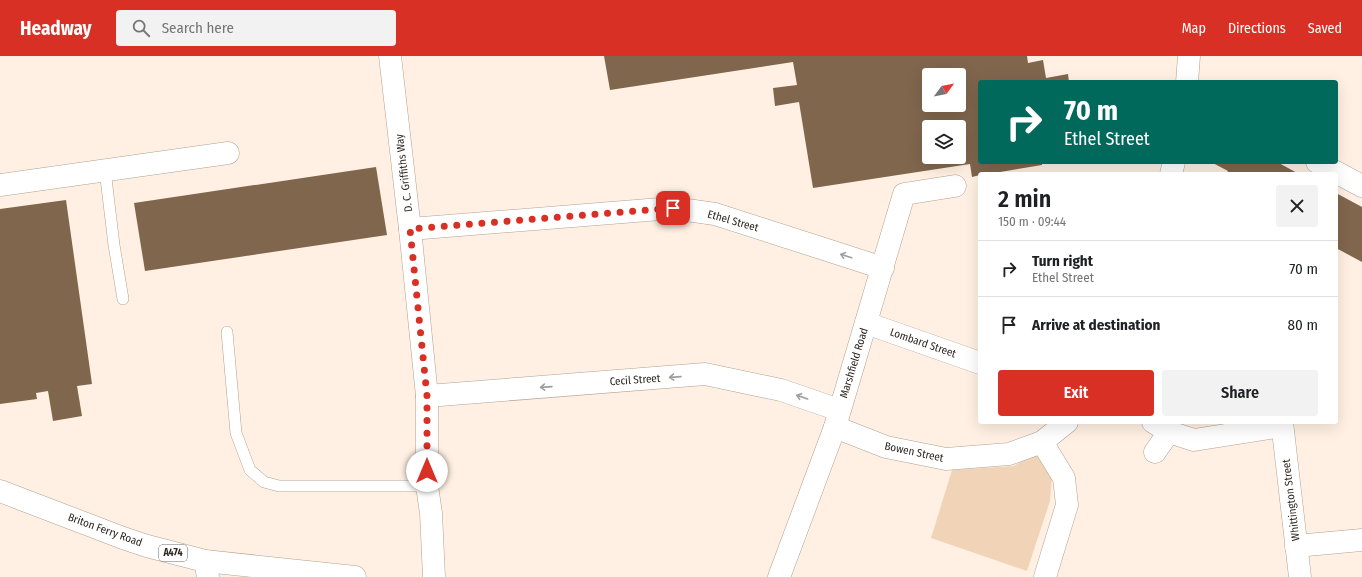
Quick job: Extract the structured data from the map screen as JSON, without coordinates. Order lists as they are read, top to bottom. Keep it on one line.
{"streets":{"street":["D. C. Griffiths Way","Ethel Street","Lombard Street","Marshfield Road","Cecil Street","Bowen Street","Whittington Street","Briton Ferry Road","A474"]},"crossings":[["D. C. Griffiths Way","Ethel Street"],["D. C. Griffiths Way","Cecil Street"],["Ethel Street","Marshfield Road"],["Lombard Street","Marshfield Road"],["Marshfield Road","Cecil Street"],["Marshfield Road","Bowen Street"],["Cecil Street","Bowen Street"]],"one_way":["Ethel Street","Cecil Street"],"north":"top right","page":{"header":"Headway","search":"Search here","nav":["Map","Directions","Saved"],"turn":["70 m","Ethel Street"],"heading":["2 min","150 m · 09:44"],"list":[{"name":"Turn right","note":"Ethel Street","value":"70 m"},{"name":"Arrive at destination","value":"80 m"}],"buttons":["Exit","Share"]}}
